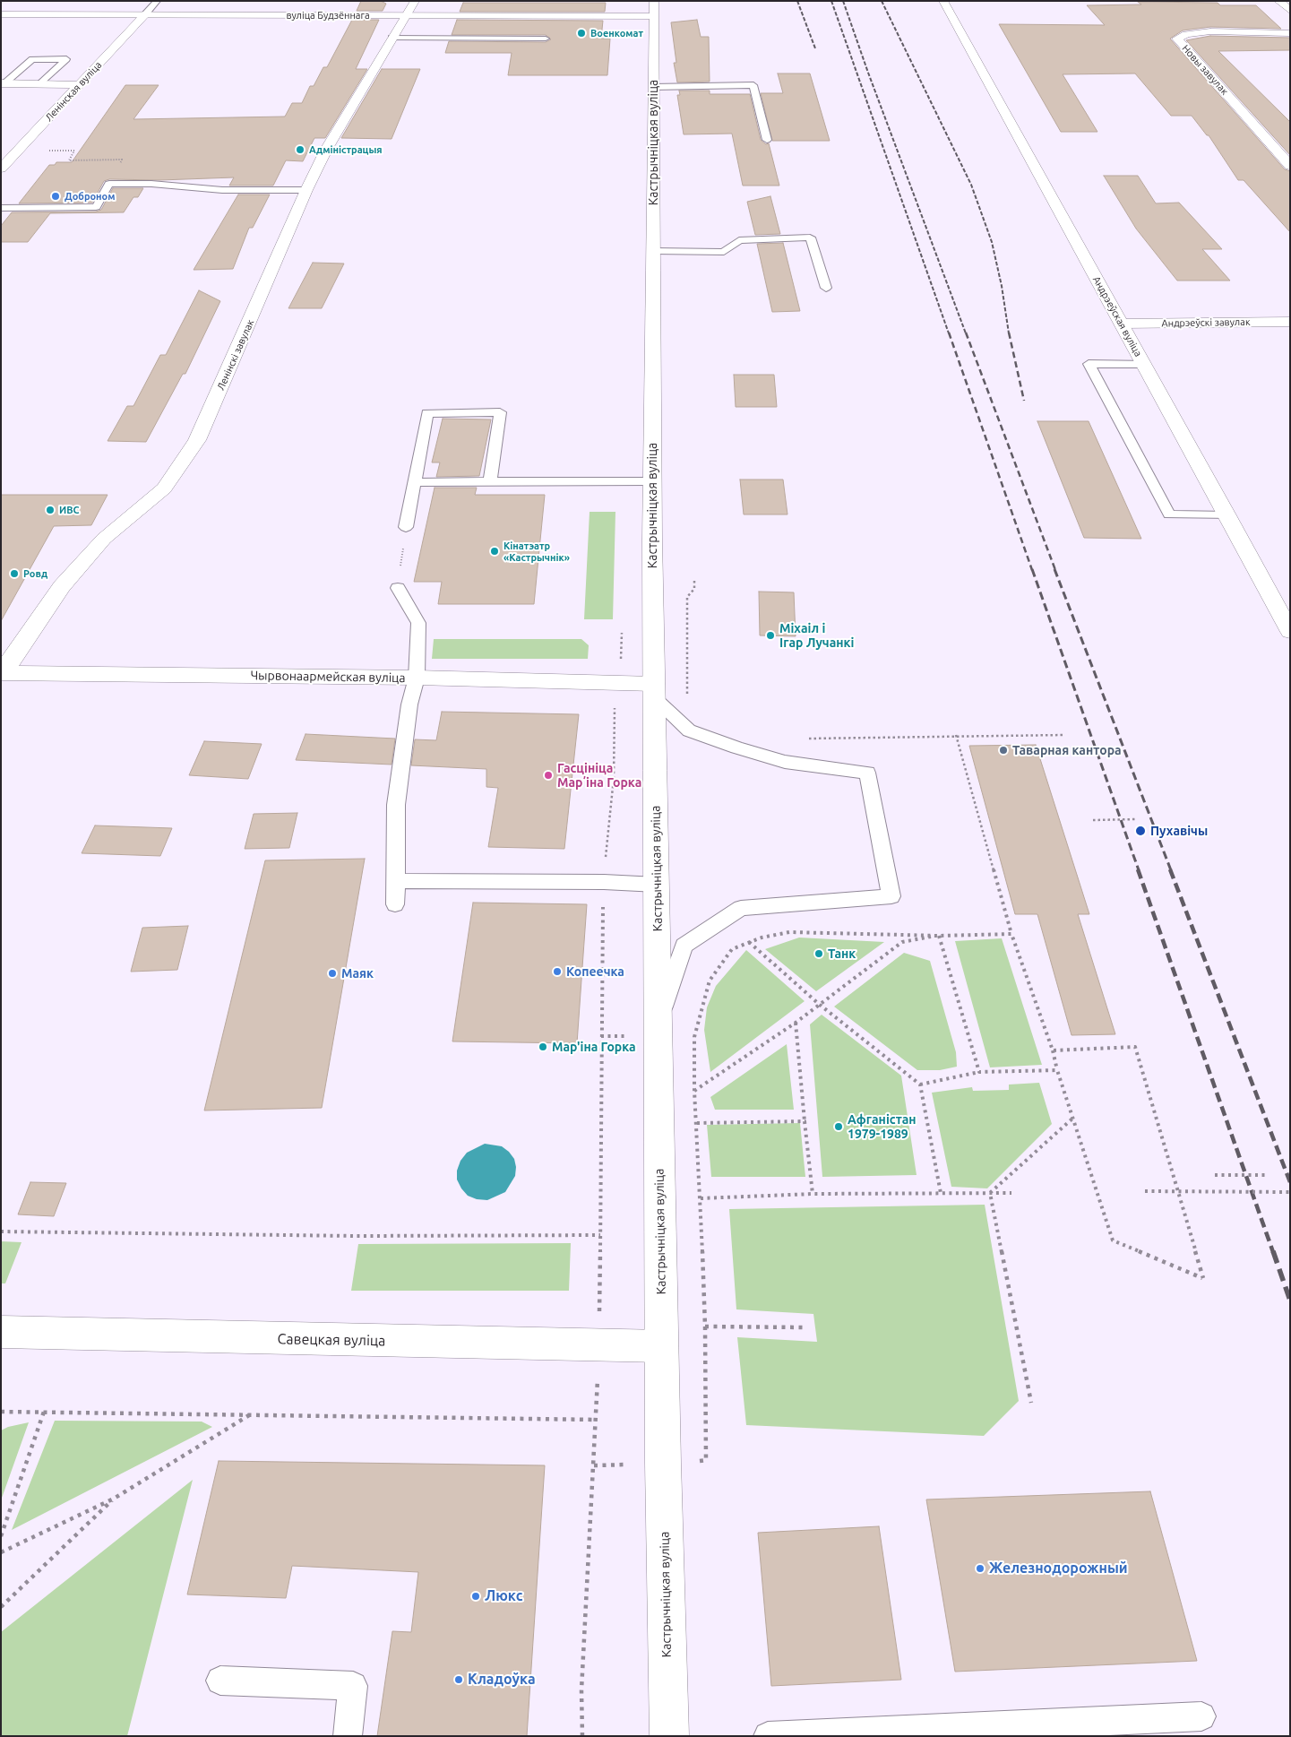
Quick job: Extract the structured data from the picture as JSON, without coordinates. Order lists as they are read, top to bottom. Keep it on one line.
{"streets":{"street":["вуліца Будзённага","Новы завулак","Ленінская вуліца","Кастрычніцкая вуліца","Андрэеўская вуліца","Андрэеўскі завулак","Ленінскі завулак","Чырвонаармейская вуліца","Савецкая вуліца"]},"crossings":[["вуліца Будзённага","Ленінская вуліца"],["вуліца Будзённага","Кастрычніцкая вуліца"],["вуліца Будзённага","Ленінскі завулак"],["Кастрычніцкая вуліца","Чырвонаармейская вуліца"],["Кастрычніцкая вуліца","Савецкая вуліца"],["Андрэеўская вуліца","Андрэеўскі завулак"],["Ленінскі завулак","Чырвонаармейская вуліца"]],"places":["Военкомат","Адміністрацыя","Доброном","ИВС","Кінатэатр «Кастрычнік»","Ровд","Міхаіл і Ігар Лучанкі","Таварная кантора","Гасцініца Марʼіна Горка","Пухавічы","Танк","Копеечка","Маяк","Мар'іна Горка","Афганістан 1979-1989","Железнодорожный","Люкс","Кладоўка"]}
